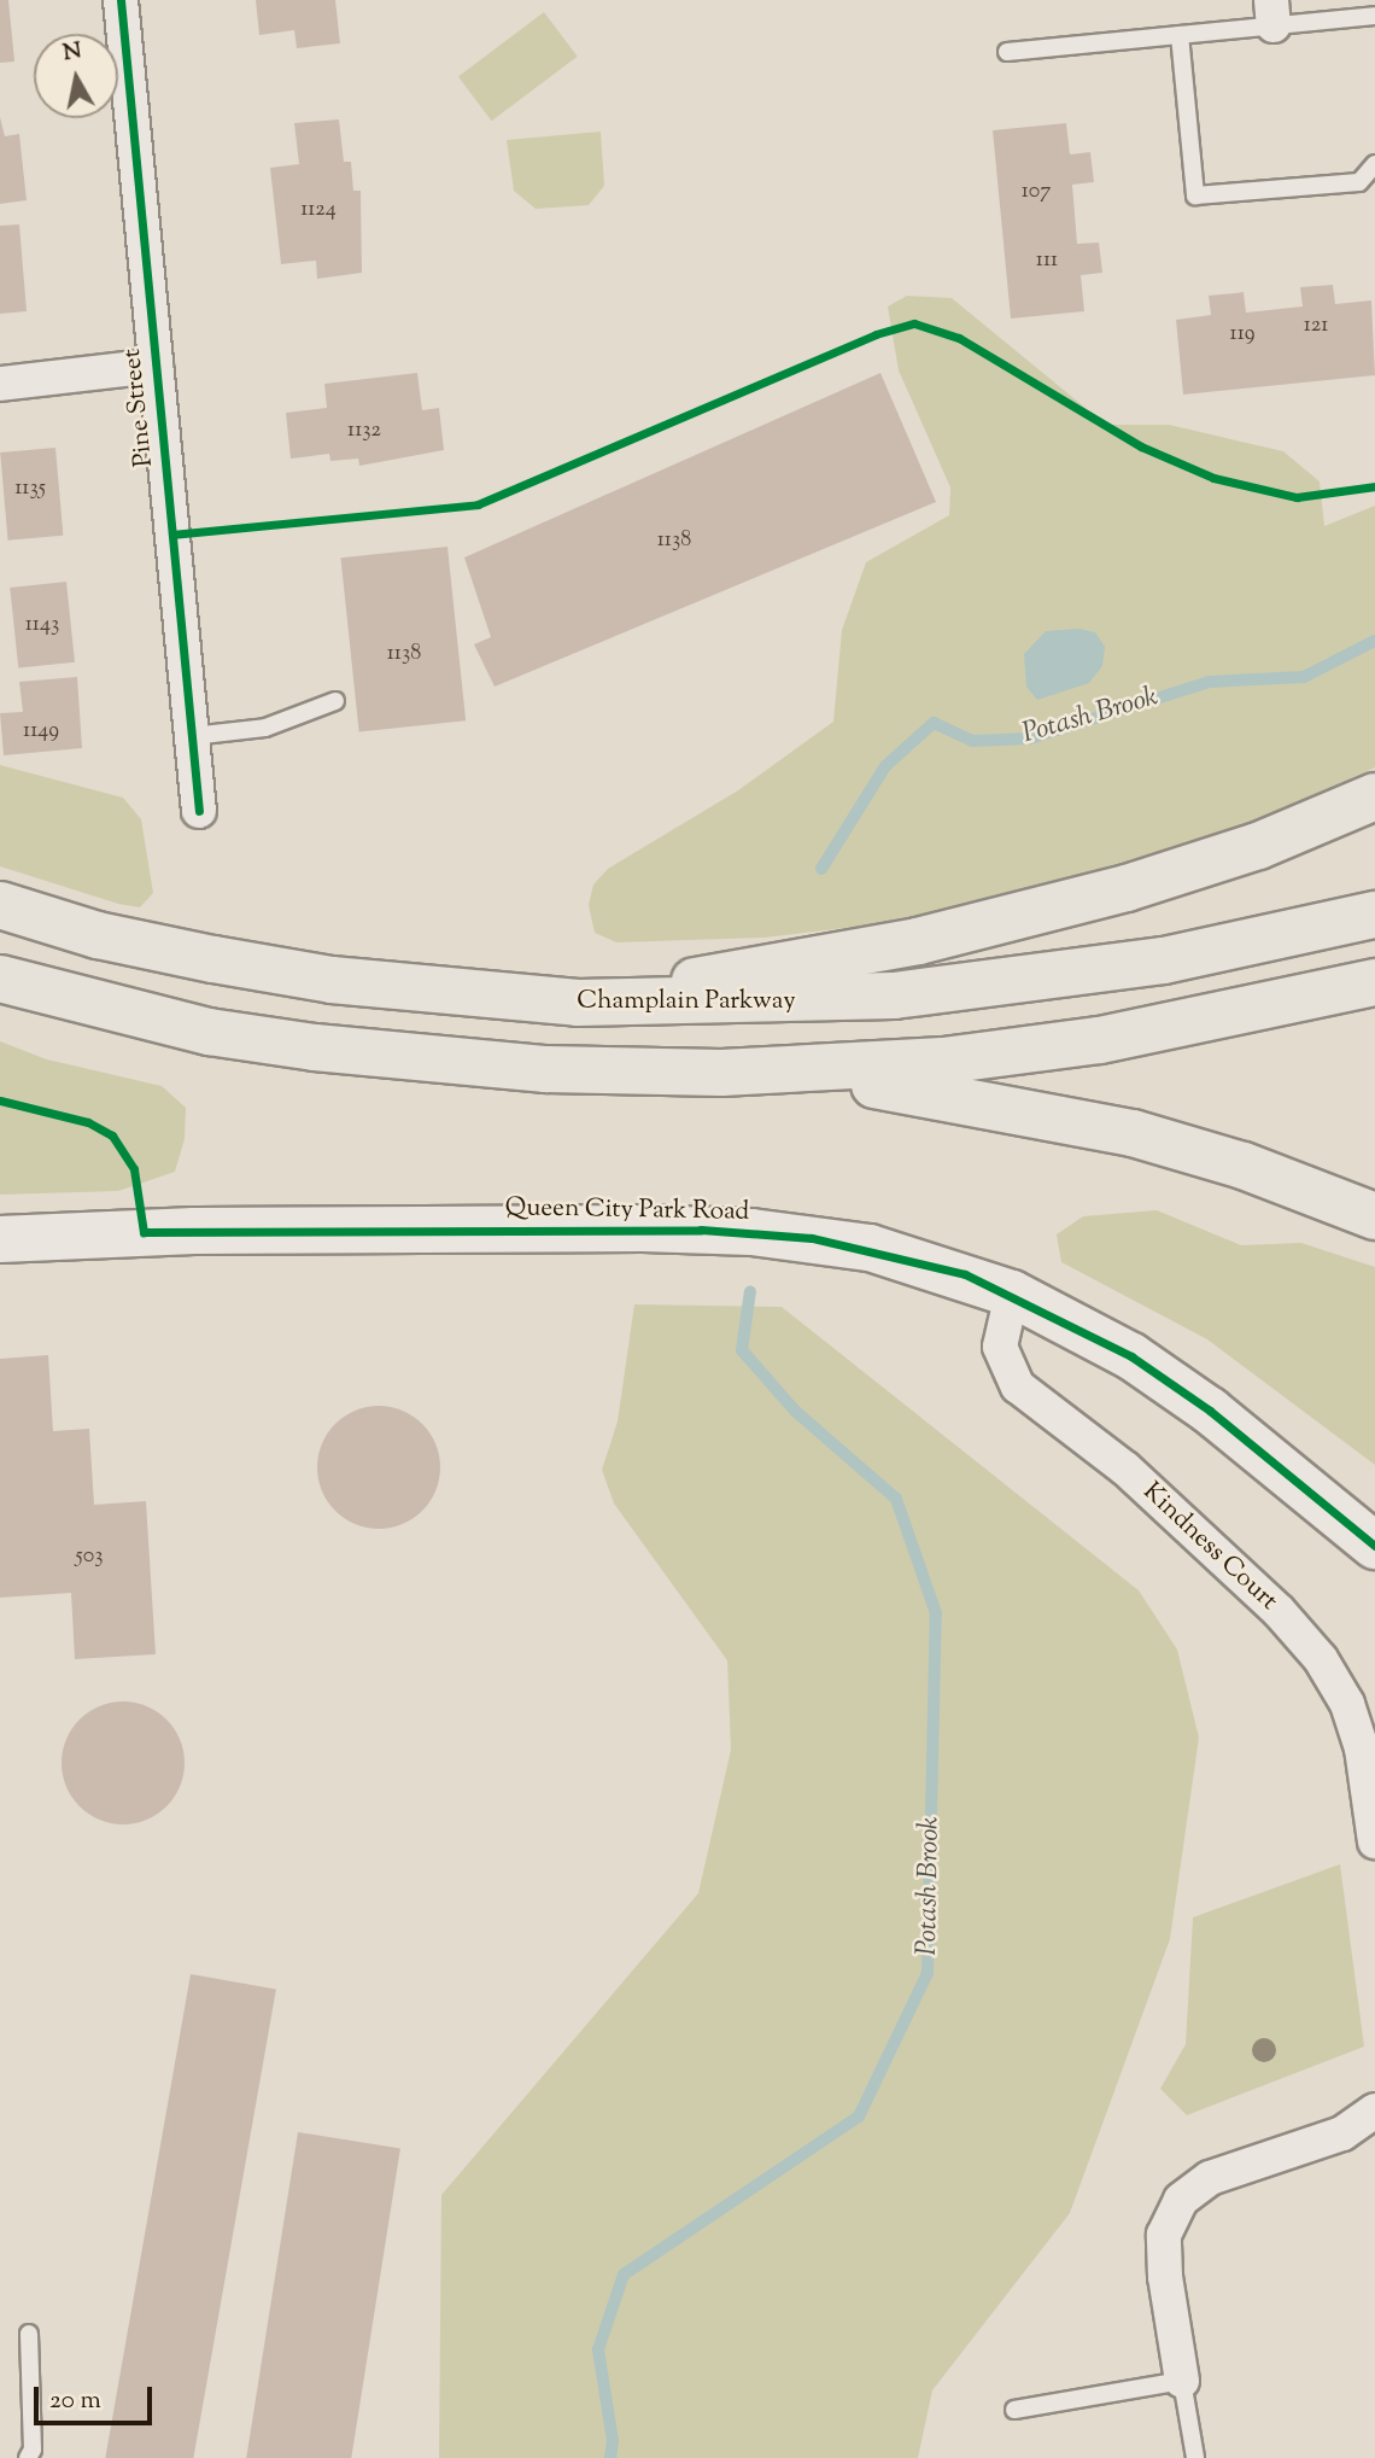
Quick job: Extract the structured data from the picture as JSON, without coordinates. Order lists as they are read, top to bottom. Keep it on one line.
{"streets":{"main road":["Champlain Parkway"],"street":["Pine Street","Queen City Park Road","Kindness Court"]},"crossings":[["Queen City Park Road","Kindness Court"]],"water":["Potash Brook"],"house_numbers":["107","1124","111","121","119","1132","1135","1138","1143","1138","1149","503"],"scale_bar":"20 m","north":"top"}
